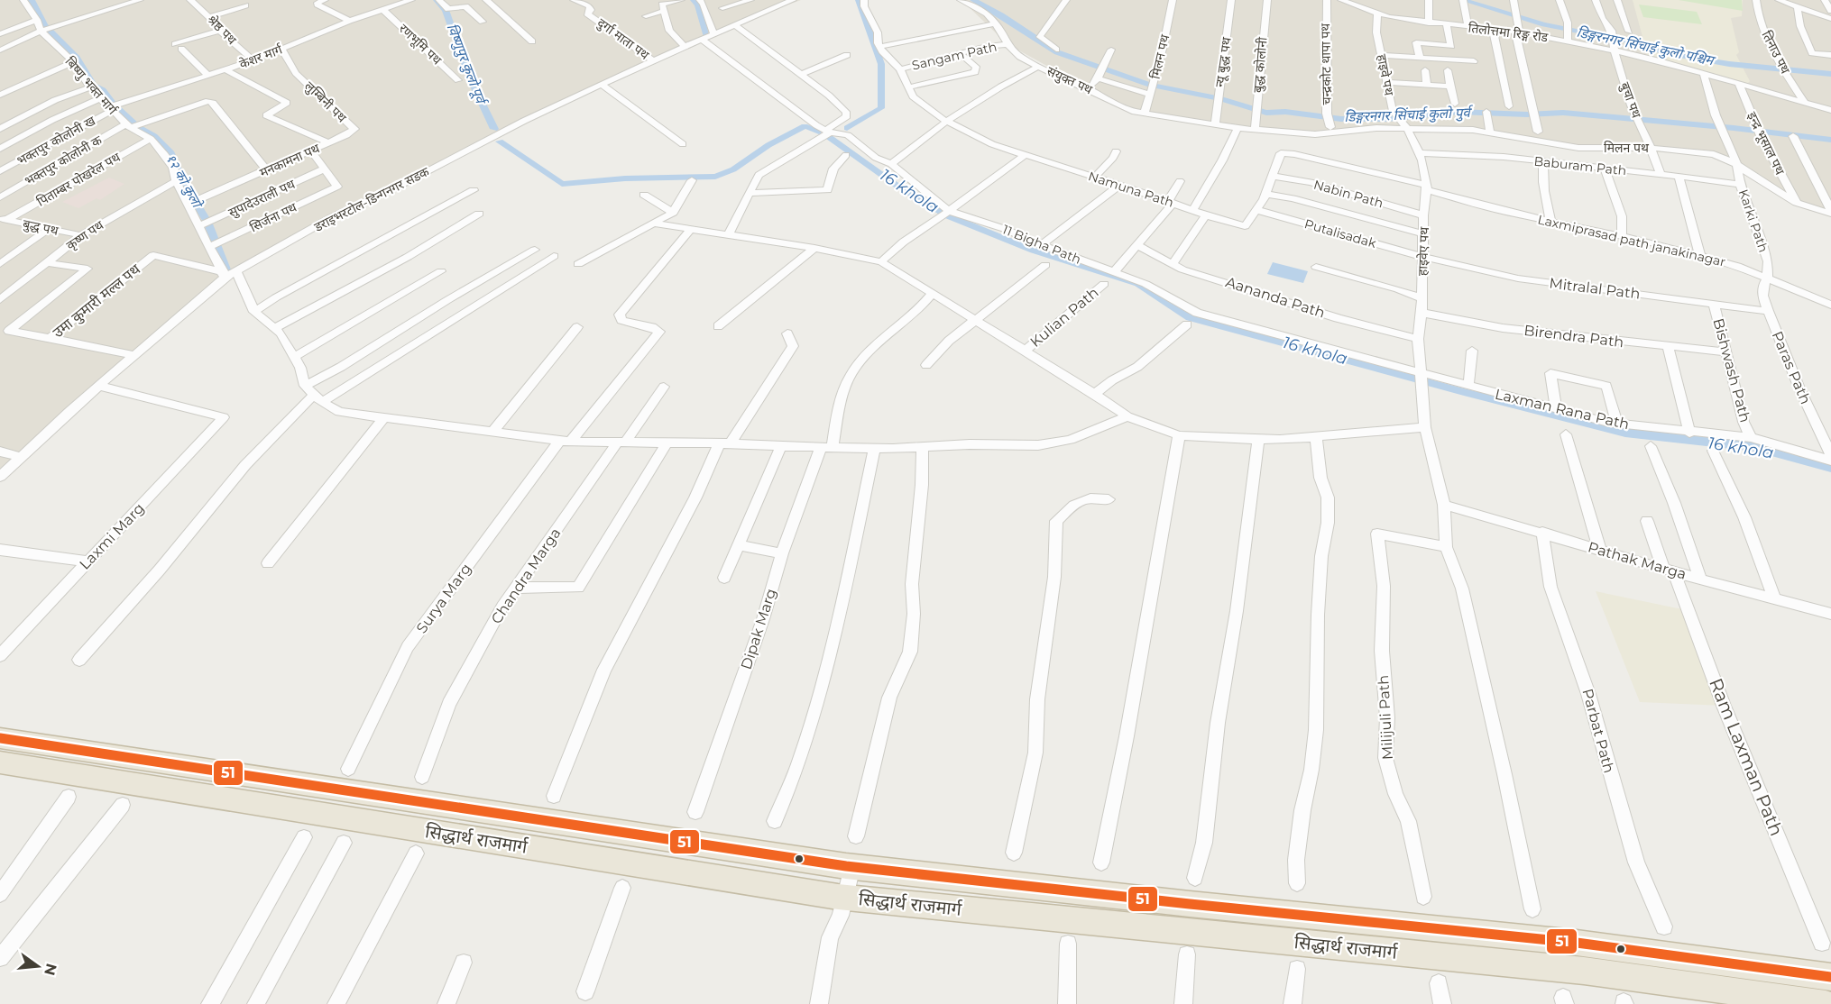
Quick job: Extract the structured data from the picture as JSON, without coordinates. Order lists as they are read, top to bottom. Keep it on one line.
{"streets":{"highway":["सिद्धार्थ राजमार्ग"],"street":["श्रेष्ठ पथ","तिलोत्तमा रिङ्ग रोड","दुर्गा माता पथ","रणभूमि पथ","तिनाउ पथ","Sangam Path","केशर मार्ग","मिलन पथ","न्यू बुद्ध पथ","चन्द्रकोट थापा पथ","बुद्ध कोलोनी","हाइवे पथ","संयुक्त पथ","बिष्णु भक्त मार्ग","बुचा पथ","लुम्बिनी पथ","भक्तपुर कोलोनी ख","इन्द्र भूसाल पथ","भक्तपुर कोलोनी क","मनकामना पथ","Baburam Path","पिताम्बर पोखरेल पथ","Namuna Path","Nabin Path","सुपादेउराली पथ","डराइभरटोल-डिन्गनगर सडक","सिर्जना पथ","Karki Path","बुद्ध पथ","Putalisadak","कृष्ण पथ","Laxmiprasad path janakinagar","11 Bigha Path","हाइवेए पथ","Mitralal Path","Aananda Path","उमा कुमारी मल्ल पथ","Kulian Path","Birendra Path","Paras Path","Bishwash Path","Laxman Rana Path","Laxmi Marg","Pathak Marga","Chandra Marga","Surya Marg","Dipak Marg","Milijuli Path","Parbat Path","Ram Laxman Path"]},"crossings":[["श्रेष्ठ पथ","केशर मार्ग"],["तिलोत्तमा रिङ्ग रोड","तिनाउ पथ"],["तिलोत्तमा रिङ्ग रोड","हाइवे पथ"],["तिलोत्तमा रिङ्ग रोड","बुचा पथ"],["तिलोत्तमा रिङ्ग रोड","इन्द्र भूसाल पथ"],["तिलोत्तमा रिङ्ग रोड","Karki Path"],["दुर्गा माता पथ","डराइभरटोल-डिन्गनगर सडक"],["रणभूमि पथ","केशर मार्ग"],["Sangam Path","संयुक्त पथ"],["Sangam Path","Namuna Path"],["केशर मार्ग","बिष्णु भक्त मार्ग"],["केशर मार्ग","लुम्बिनी पथ"],["केशर मार्ग","भक्तपुर कोलोनी ख"],["केशर मार्ग","मनकामना पथ"],["मिलन पथ","हाइवे पथ"],["मिलन पथ","संयुक्त पथ"],["मिलन पथ","बुचा पथ"],["मिलन पथ","इन्द्र भूसाल पथ"],["मिलन पथ","Karki Path"],["मिलन पथ","हाइवेए पथ"],["न्यू बुद्ध पथ","संयुक्त पथ"],["बुद्ध कोलोनी","संयुक्त पथ"],["हाइवे पथ","हाइवेए पथ"],["बिष्णु भक्त मार्ग","भक्तपुर कोलोनी ख"],["बिष्णु भक्त मार्ग","भक्तपुर कोलोनी क"],["बिष्णु भक्त मार्ग","मनकामना पथ"],["बिष्णु भक्त मार्ग","पिताम्बर पोखरेल पथ"],["बिष्णु भक्त मार्ग","सुपादेउराली पथ"],["बिष्णु भक्त मार्ग","डराइभरटोल-डिन्गनगर सडक"],["बिष्णु भक्त मार्ग","सिर्जना पथ"],["बिष्णु भक्त मार्ग","कृष्ण पथ"],["बिष्णु भक्त मार्ग","उमा कुमारी मल्ल पथ"],["बुचा पथ","Baburam Path"],["लुम्बिनी पथ","मनकामना पथ"],["भक्तपुर कोलोनी क","मनकामना पथ"],["Baburam Path","Karki Path"],["Baburam Path","हाइवेए पथ"],["पिताम्बर पोखरेल पथ","बुद्ध पथ"],["Namuna Path","Nabin Path"],["Namuna Path","Putalisadak"],["Namuna Path","Laxmiprasad path janakinagar"],["Namuna Path","हाइवेए पथ"],["Nabin Path","हाइवेए पथ"],["सुपादेउराली पथ","सिर्जना पथ"],["डराइभरटोल-डिन्गनगर सडक","11 Bigha Path"],["डराइभरटोल-डिन्गनगर सडक","उमा कुमारी मल्ल पथ"],["डराइभरटोल-डिन्गनगर सडक","Laxmi Marg"],["Karki Path","Laxmiprasad path janakinagar"],["Karki Path","Paras Path"],["बुद्ध पथ","कृष्ण पथ"],["Putalisadak","हाइवेए पथ"],["Putalisadak","Mitralal Path"],["Laxmiprasad path janakinagar","हाइवेए पथ"],["Laxmiprasad path janakinagar","Paras Path"],["11 Bigha Path","हाइवेए पथ"],["11 Bigha Path","Laxman Rana Path"],["हाइवेए पथ","Mitralal Path"],["हाइवेए पथ","Aananda Path"],["हाइवेए पथ","Birendra Path"],["हाइवेए पथ","Laxman Rana Path"],["हाइवेए पथ","Pathak Marga"],["हाइवेए पथ","Milijuli Path"],["Mitralal Path","Paras Path"],["Mitralal Path","Bishwash Path"],["Birendra Path","Bishwash Path"],["Bishwash Path","Laxman Rana Path"],["Pathak Marga","Parbat Path"],["Pathak Marga","Ram Laxman Path"]],"water":["डिङ्गरनगर सिंचाई कुलो पश्चिम","विष्णुपुर कुलो पूर्व","डिङ्गरनगर सिंचाई कुलो पुर्व","१२ को कुलो","16 khola"],"lines":["transit line 51"],"north":"right"}
